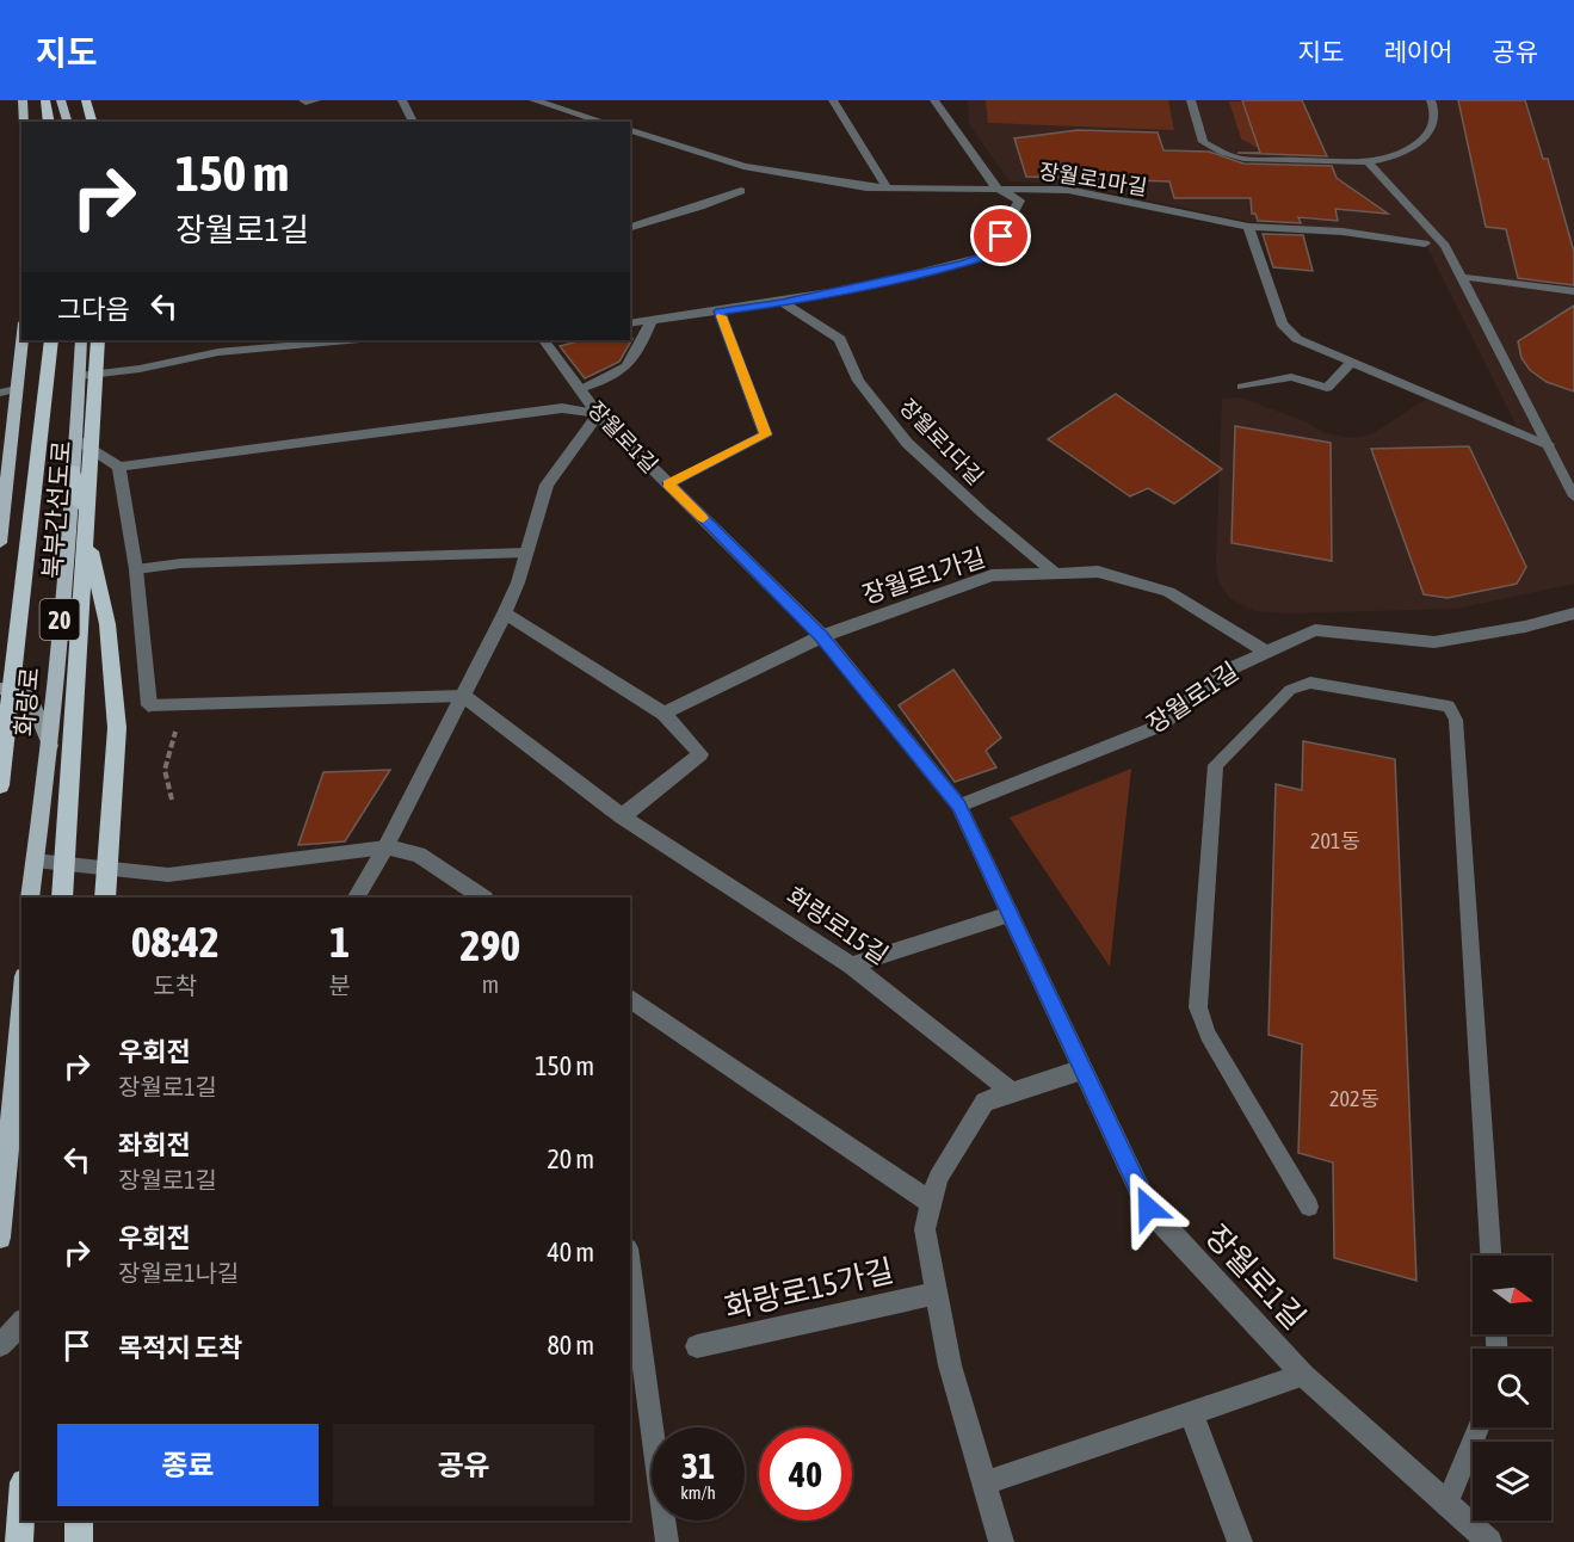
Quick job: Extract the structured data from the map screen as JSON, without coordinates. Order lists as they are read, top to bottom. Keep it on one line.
{"streets":{"highway":["북부간선도로"],"main road":["20","화랑로"],"street":["장월로1마길","장월로1길","장월로1다길","장월로1가길","화랑로15길","화랑로15가길"]},"crossings":[["장월로1길","장월로1가길"],["장월로1다길","장월로1가길"]],"house_numbers":["201동","202동"],"north":"right","page":{"header":"지도","nav":["지도","레이어","공유"],"turn":["150 m","장월로1길"],"then":"그다음","eta":["08:42","도착","1","분","290","m"],"list":[{"name":"우회전","note":"장월로1길","value":"150 m"},{"name":"좌회전","note":"장월로1길","value":"20 m"},{"name":"우회전","note":"장월로1나길","value":"40 m"},{"name":"목적지 도착","value":"80 m"}],"buttons":["종료","공유"],"speed":"31 km/h","limit":"40"}}
